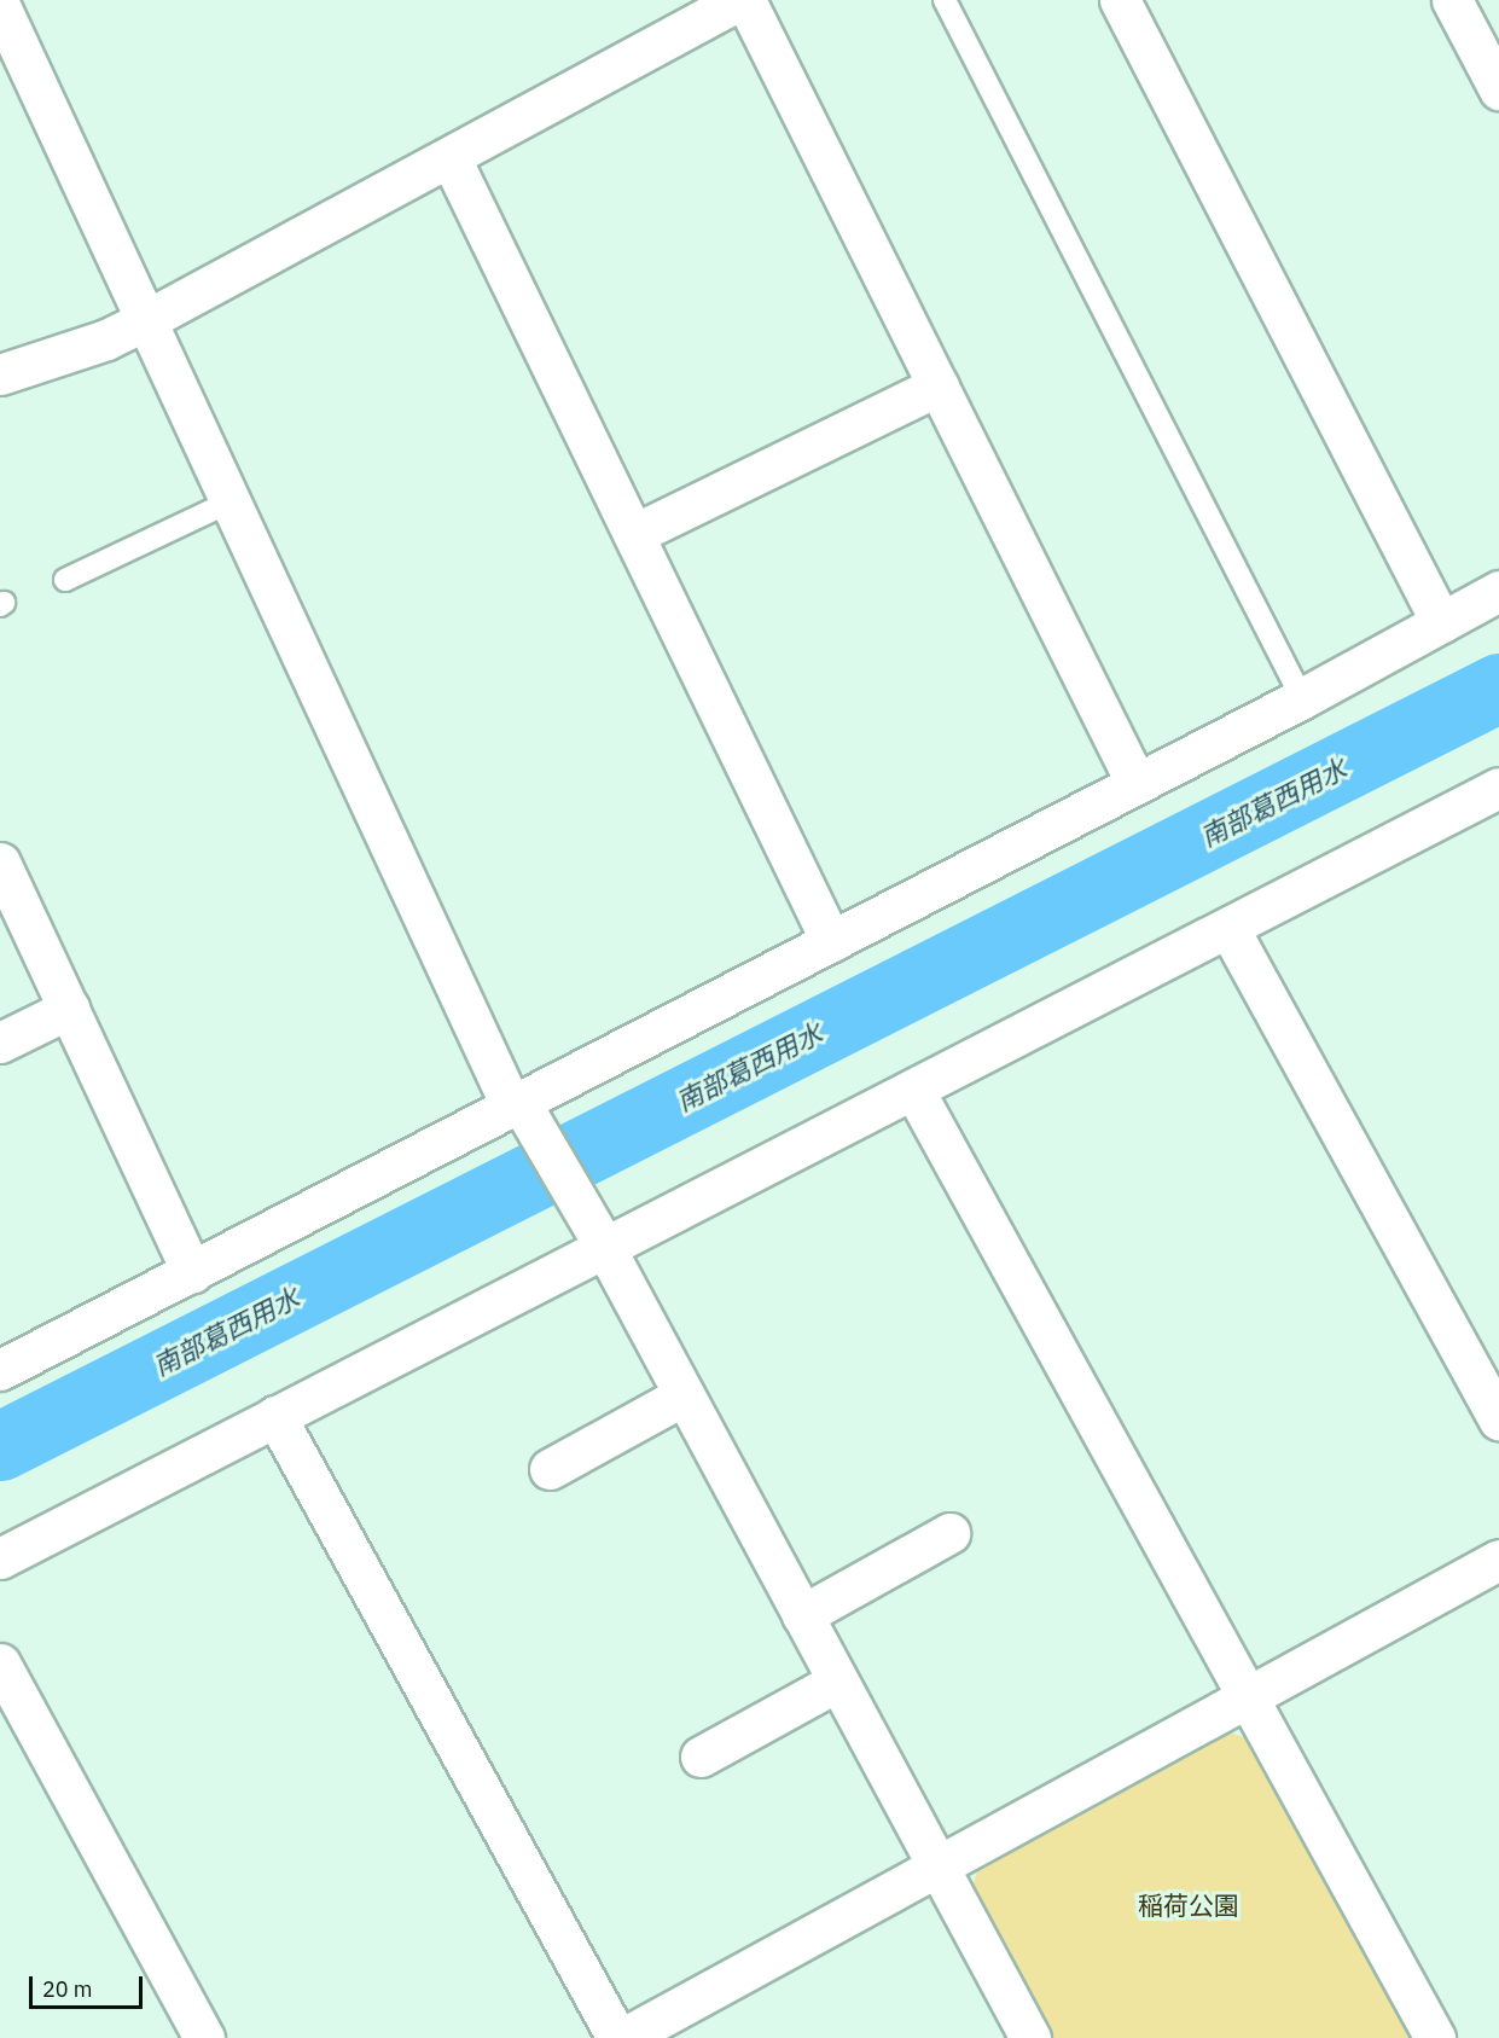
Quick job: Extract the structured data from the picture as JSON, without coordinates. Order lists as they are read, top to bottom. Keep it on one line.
{"water":["南部葛西用水"],"parks":["稲荷公園"],"scale_bar":"20 m"}
